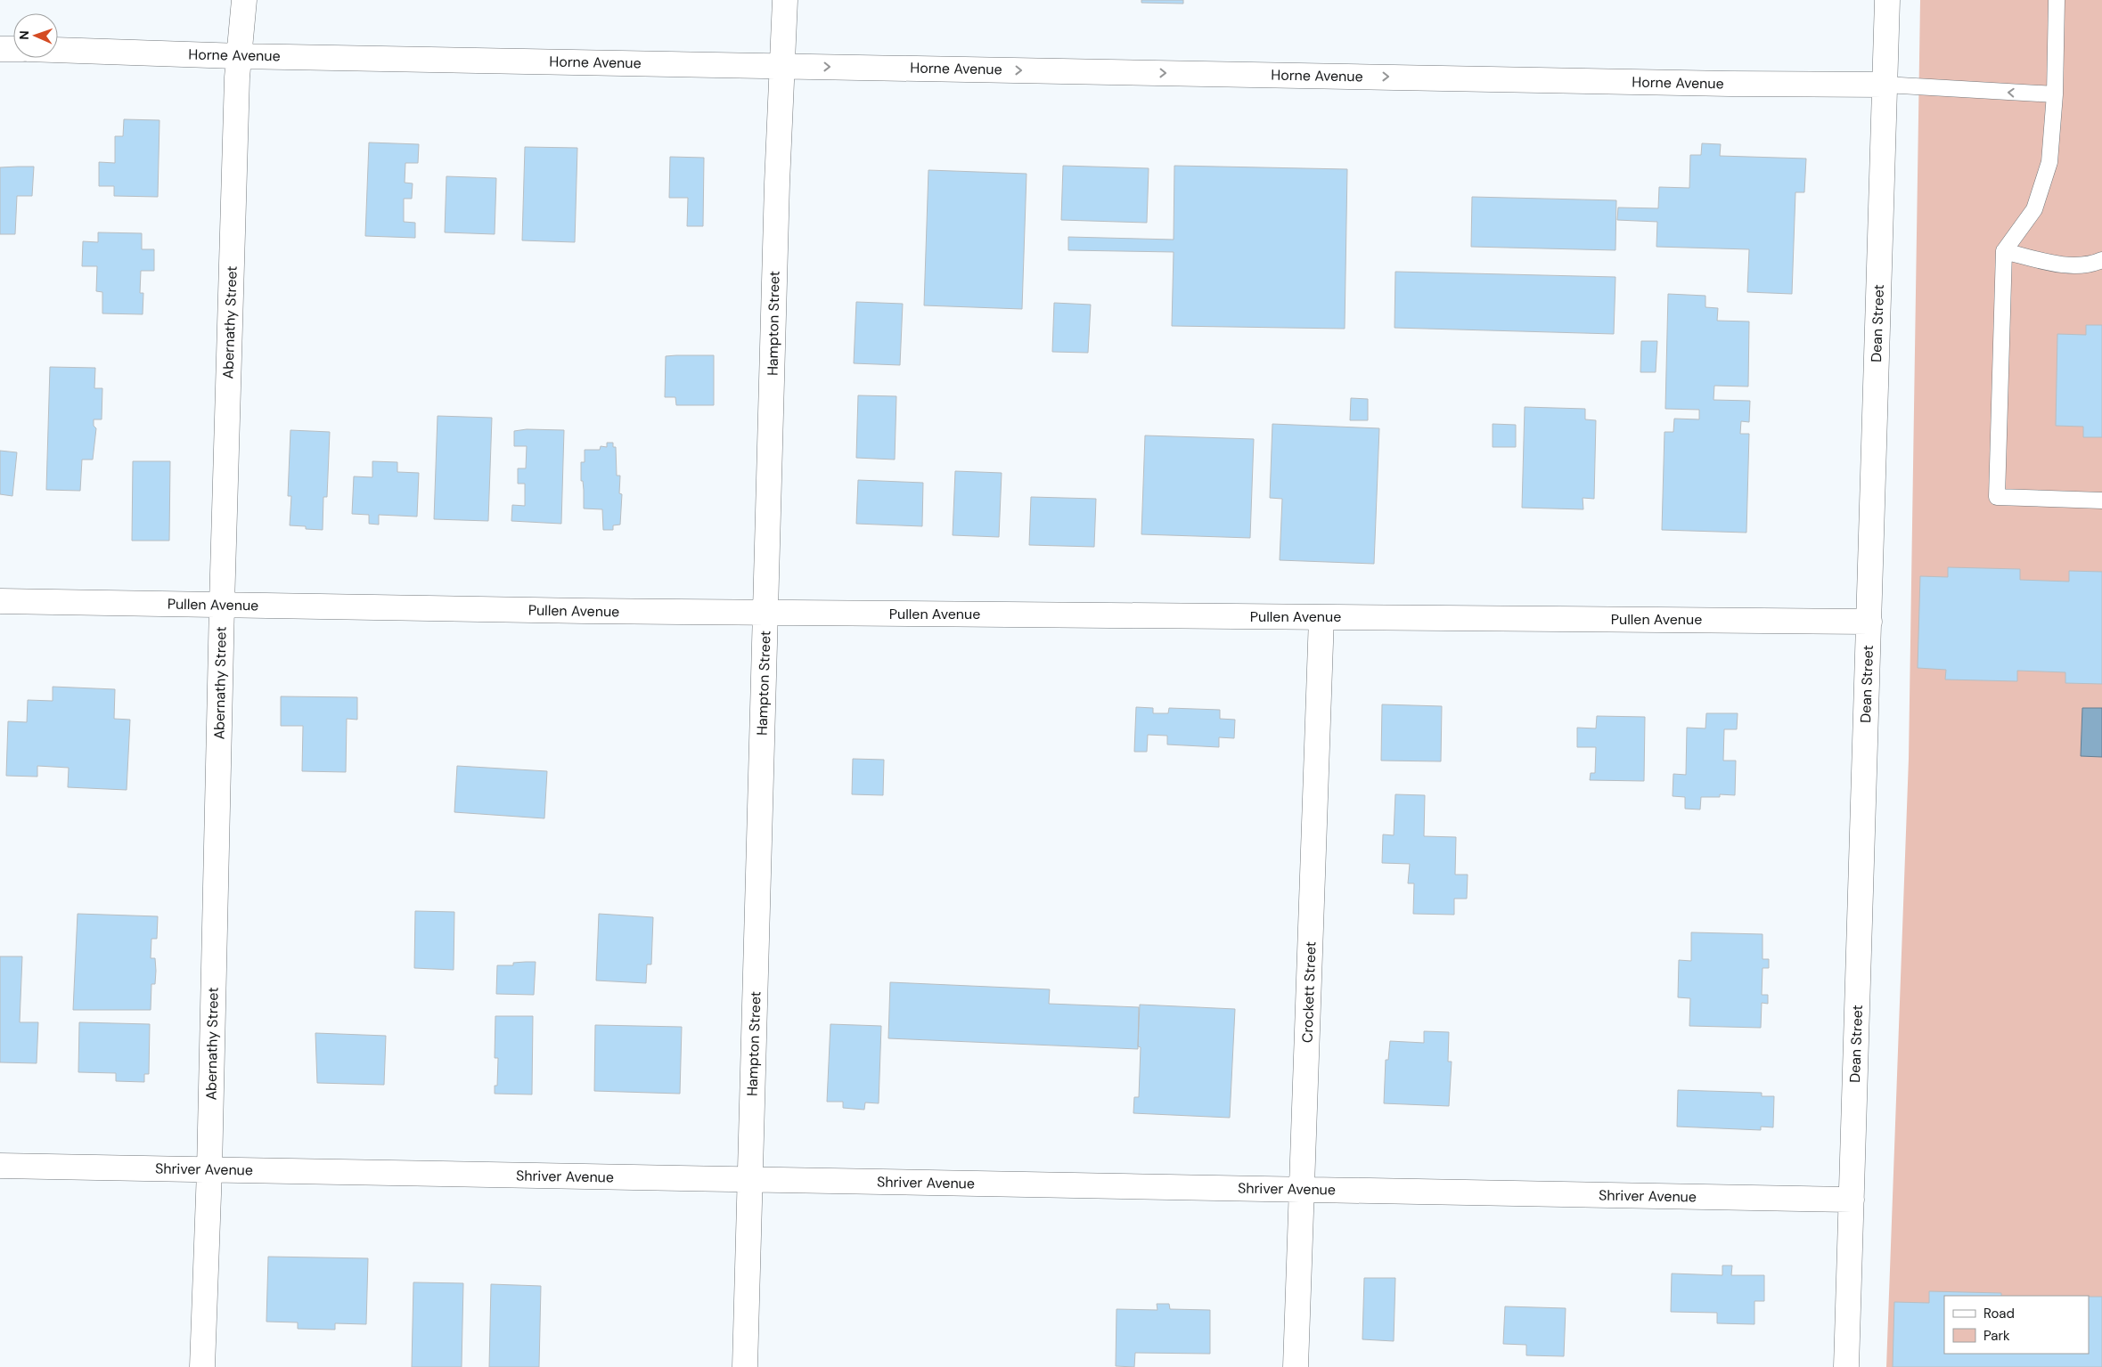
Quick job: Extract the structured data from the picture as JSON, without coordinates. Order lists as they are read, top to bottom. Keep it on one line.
{"streets":{"street":["Horne Avenue","Abernathy Street","Hampton Street","Dean Street","Pullen Avenue","Crockett Street","Shriver Avenue"]},"crossings":[["Horne Avenue","Abernathy Street"],["Horne Avenue","Hampton Street"],["Horne Avenue","Dean Street"],["Abernathy Street","Pullen Avenue"],["Abernathy Street","Shriver Avenue"],["Hampton Street","Pullen Avenue"],["Hampton Street","Shriver Avenue"],["Dean Street","Pullen Avenue"],["Dean Street","Shriver Avenue"],["Pullen Avenue","Crockett Street"],["Crockett Street","Shriver Avenue"]],"one_way":["Horne Avenue"],"legend":["Road","Park"],"north":"left"}
